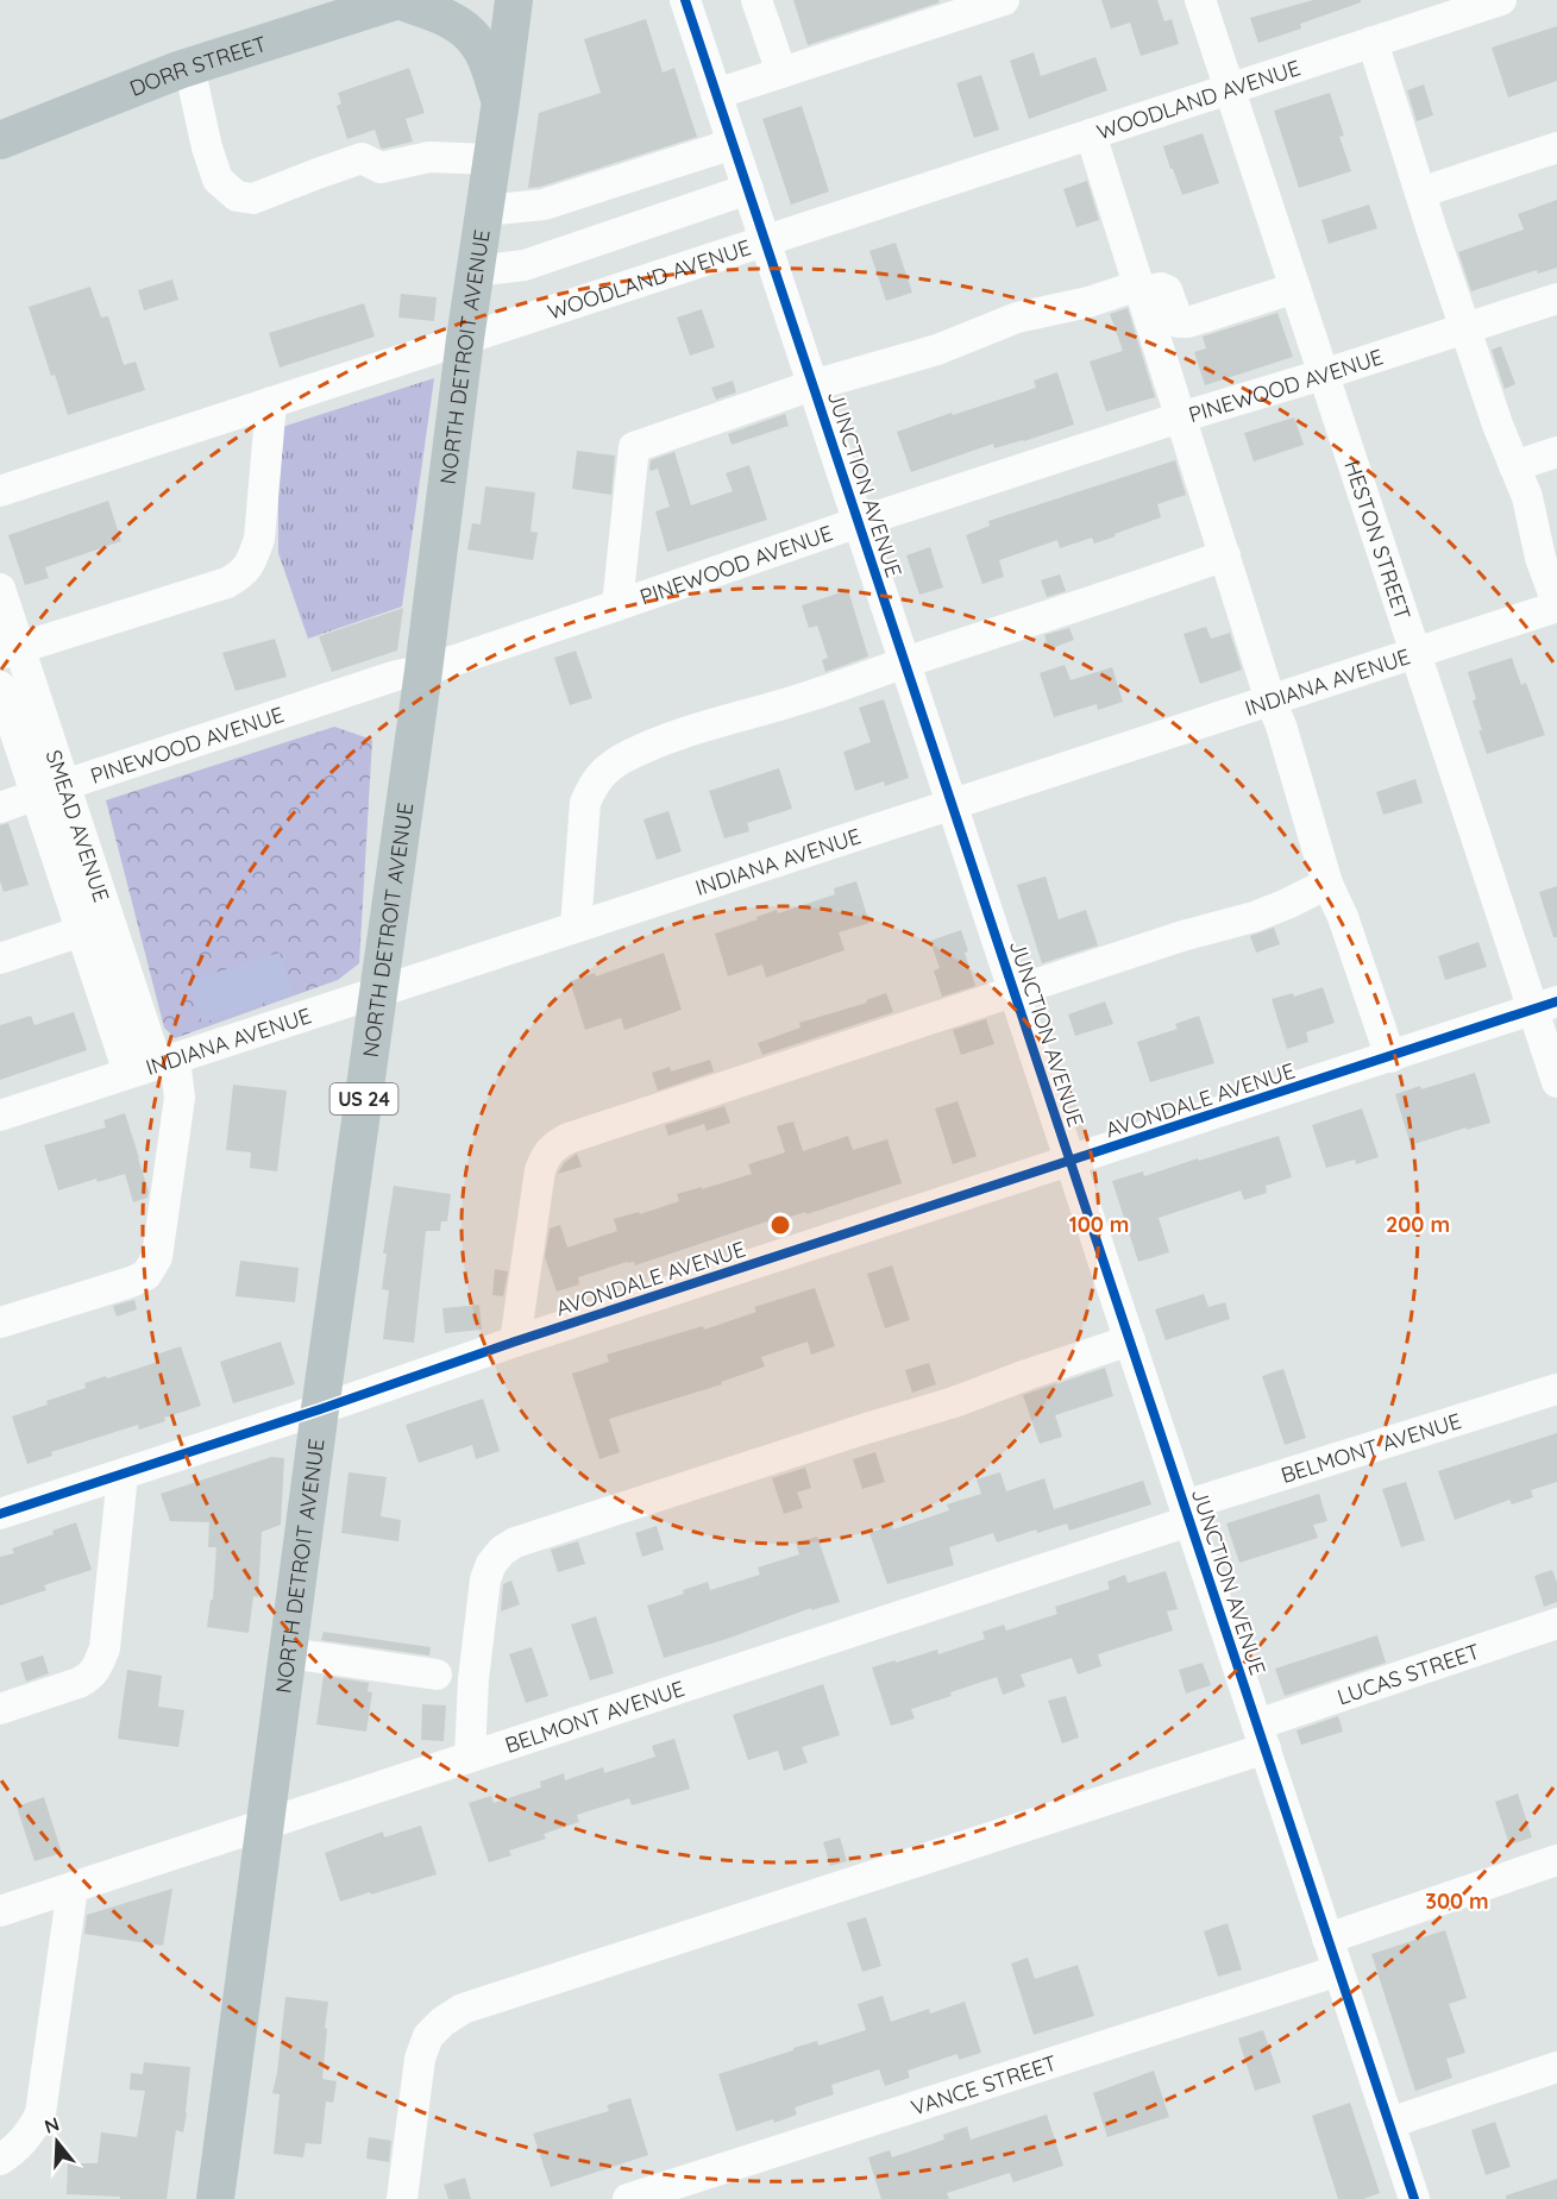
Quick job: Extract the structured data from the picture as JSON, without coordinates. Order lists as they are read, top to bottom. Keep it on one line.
{"streets":{"main road":["DORR STREET","NORTH DETROIT AVENUE","US 24"],"street":["WOODLAND AVENUE","PINEWOOD AVENUE","JUNCTION AVENUE","HESTON STREET","INDIANA AVENUE","SMEAD AVENUE","AVONDALE AVENUE","BELMONT AVENUE","LUCAS STREET","VANCE STREET"]},"crossings":[["WOODLAND AVENUE","NORTH DETROIT AVENUE"],["WOODLAND AVENUE","JUNCTION AVENUE"],["WOODLAND AVENUE","HESTON STREET"],["NORTH DETROIT AVENUE","PINEWOOD AVENUE"],["NORTH DETROIT AVENUE","INDIANA AVENUE"],["NORTH DETROIT AVENUE","AVONDALE AVENUE"],["NORTH DETROIT AVENUE","BELMONT AVENUE"],["PINEWOOD AVENUE","JUNCTION AVENUE"],["PINEWOOD AVENUE","HESTON STREET"],["PINEWOOD AVENUE","SMEAD AVENUE"],["JUNCTION AVENUE","INDIANA AVENUE"],["JUNCTION AVENUE","AVONDALE AVENUE"],["JUNCTION AVENUE","BELMONT AVENUE"],["JUNCTION AVENUE","LUCAS STREET"],["JUNCTION AVENUE","VANCE STREET"],["HESTON STREET","INDIANA AVENUE"],["HESTON STREET","AVONDALE AVENUE"],["INDIANA AVENUE","SMEAD AVENUE"]],"north":"top","rings":["100 m","200 m","300 m"]}
